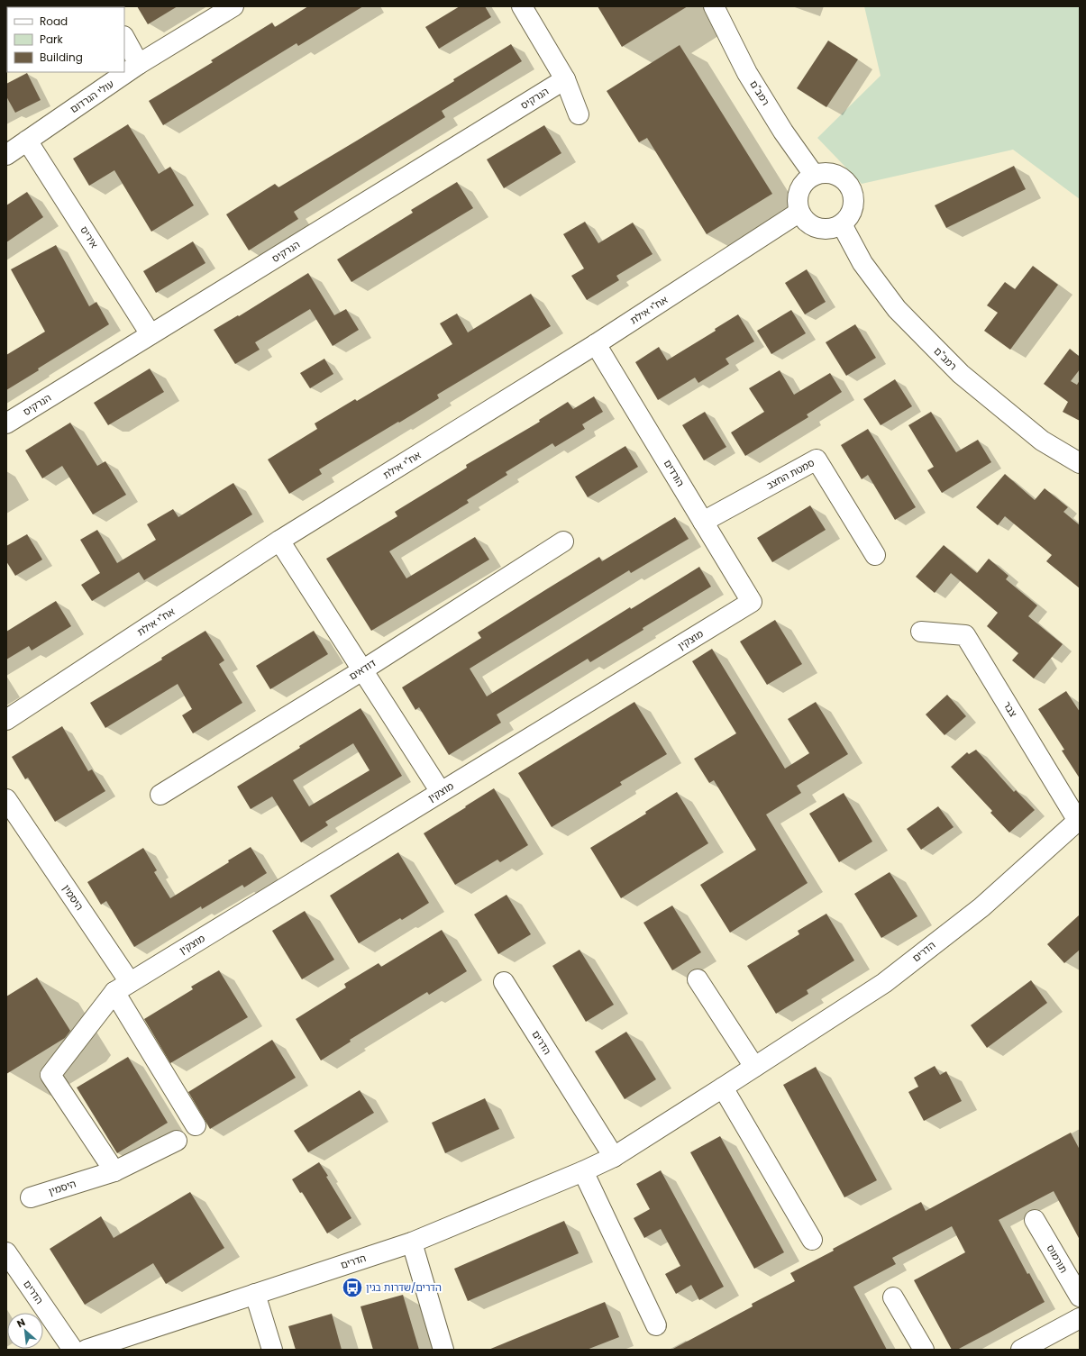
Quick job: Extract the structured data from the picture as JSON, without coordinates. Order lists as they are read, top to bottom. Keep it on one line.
{"streets":{"street":["רמב\"ם","עולי הגרדום","הנרקיס","איריס","אח\"י אילת","הורדים","סמטת החצב","מוצקין","דודאים","צבר","היסמין","הדרים","תורמוס"]},"crossings":[["רמב\"ם","אח\"י אילת"],["עולי הגרדום","איריס"],["הנרקיס","איריס"],["אח\"י אילת","הורדים"],["הורדים","סמטת החצב"],["הורדים","מוצקין"],["מוצקין","היסמין"],["צבר","הדרים"]],"places":{"bus stop":["הדרים/שדרות בגין"]},"legend":["Road","Park","Building"],"north":"top left"}
